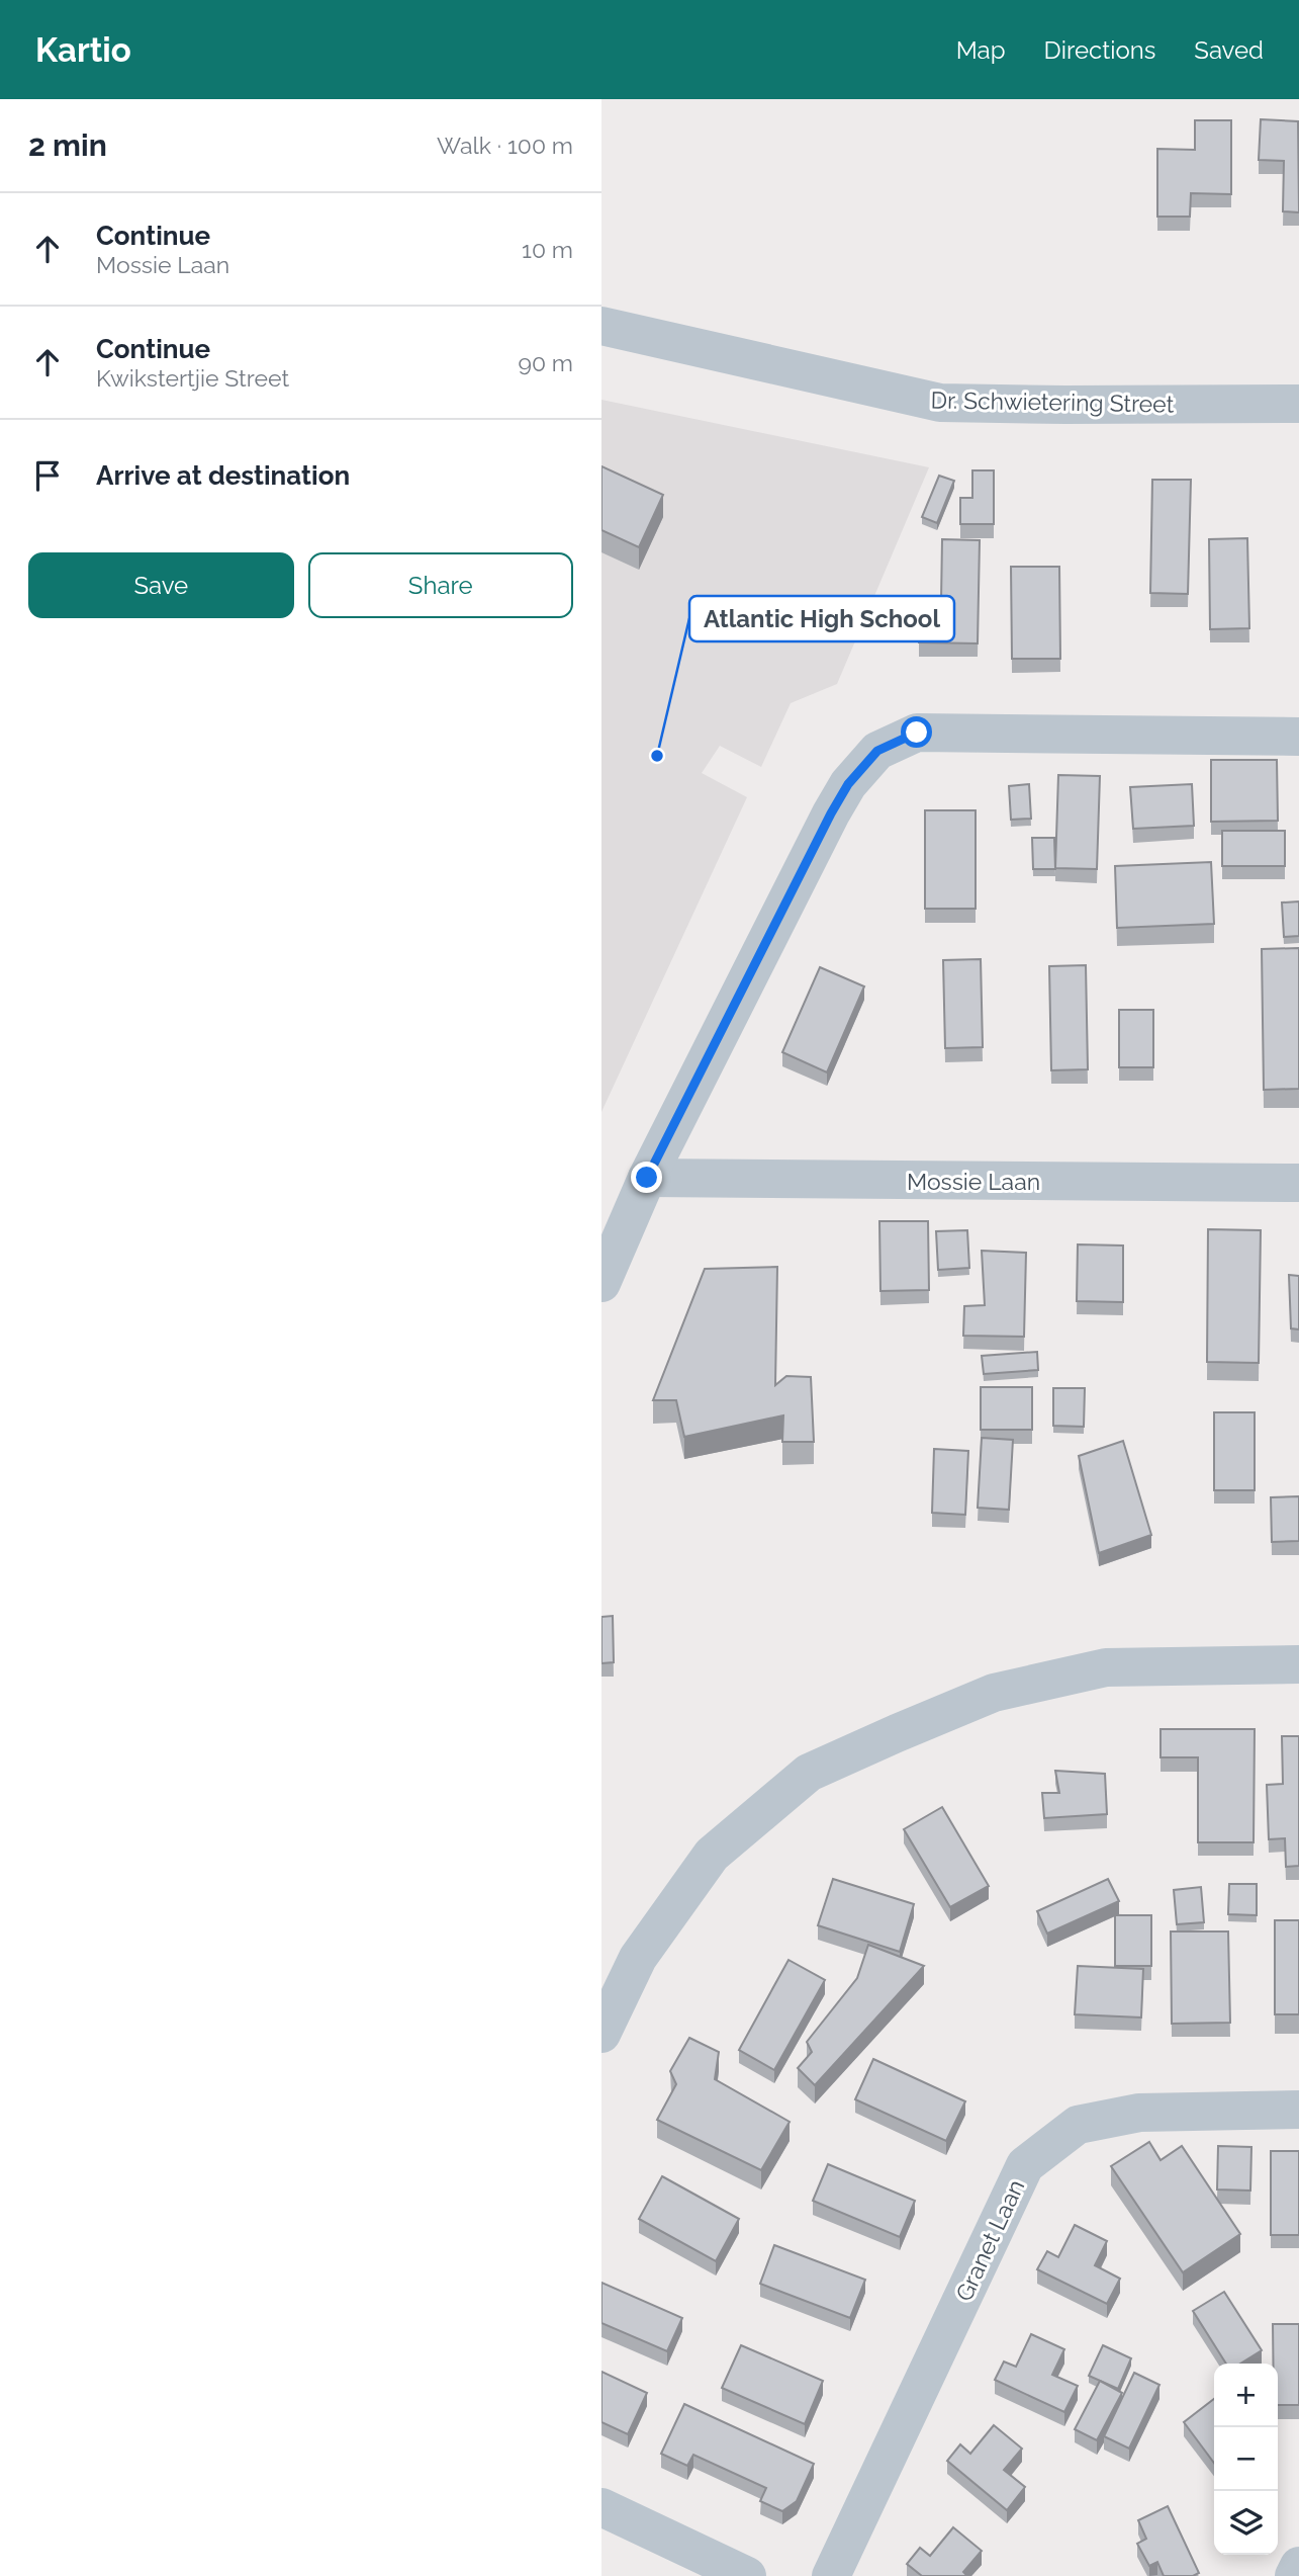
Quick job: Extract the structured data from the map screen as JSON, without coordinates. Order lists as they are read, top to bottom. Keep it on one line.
{"streets":{"street":["Dr. Schwietering Street","Mossie Laan","Granet Laan"]},"places":["Atlantic High School"],"page":{"header":"Kartio","nav":["Map","Directions","Saved"],"heading":["2 min","Walk · 100 m"],"list":[["Continue","Mossie Laan","10 m"],["Continue","Kwikstertjie Street","90 m"],"Arrive at destination"],"buttons":["Save","Share"],"map_buttons":["+","−"]}}
